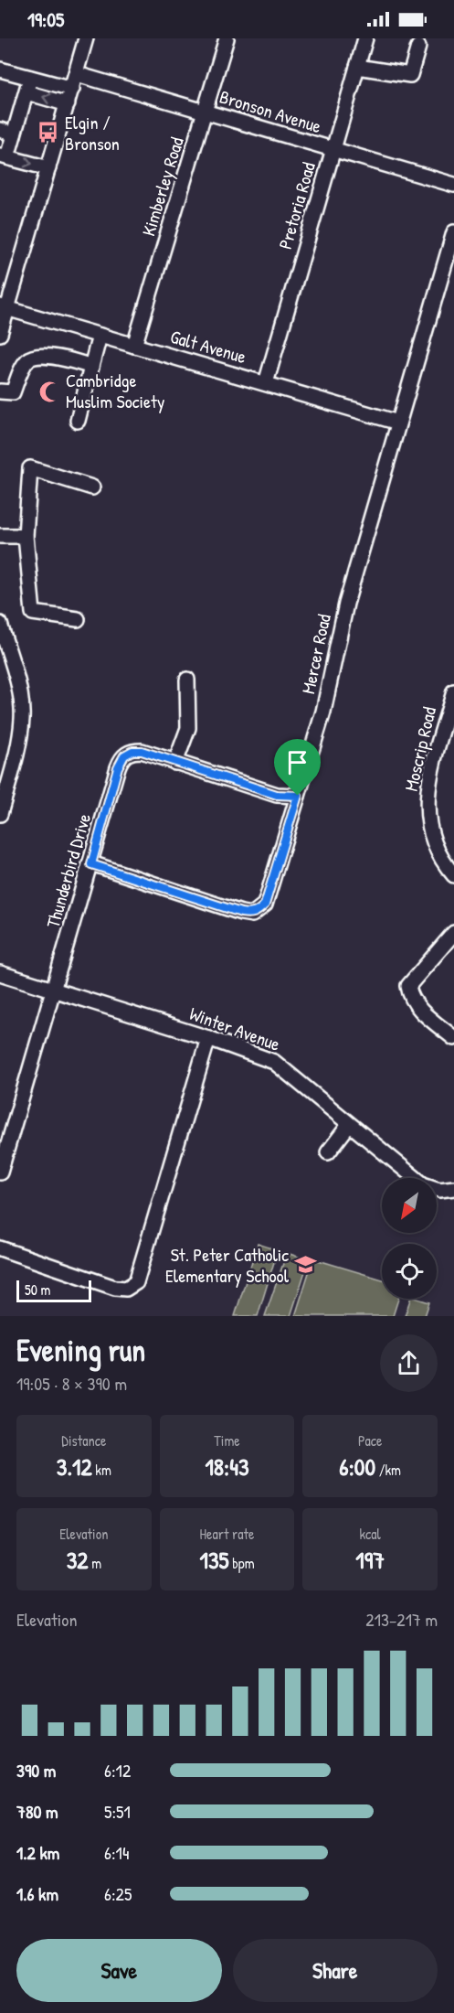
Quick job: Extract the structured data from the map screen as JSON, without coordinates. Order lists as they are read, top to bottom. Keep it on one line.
{"streets":{"street":["Bronson Avenue","Kimberley Road","Pretoria Road","Galt Avenue","Mercer Road","Moscrip Road","Thunderbird Drive","Winter Avenue"]},"crossings":[["Bronson Avenue","Kimberley Road"],["Bronson Avenue","Pretoria Road"],["Kimberley Road","Galt Avenue"],["Pretoria Road","Galt Avenue"],["Galt Avenue","Mercer Road"],["Mercer Road","Thunderbird Drive"],["Thunderbird Drive","Winter Avenue"]],"places":{"bus stop":["Elgin / Bronson"],"mosque":["Cambridge Muslim Society"],"school or university":["St. Peter Catholic Elementary School"]},"scale_bar":"50 m","north":"bottom left","page":{"status":"19:05","scale":"50 m","heading":["Evening run","19:05 · 8 × 390 m"],"stats":[["Distance","3.12 km"],["Time","18:43"],["Pace","6:00 /km"],["Elevation","32 m"],["Heart rate","135 bpm"],["kcal","197"]],"chart":["Elevation","213–217 m"],"list":[{"name":"390 m","note":"6:12"},{"name":"780 m","note":"5:51"},{"name":"1.2 km","note":"6:14"},{"name":"1.6 km","note":"6:25"}],"buttons":["Save","Share"]}}
